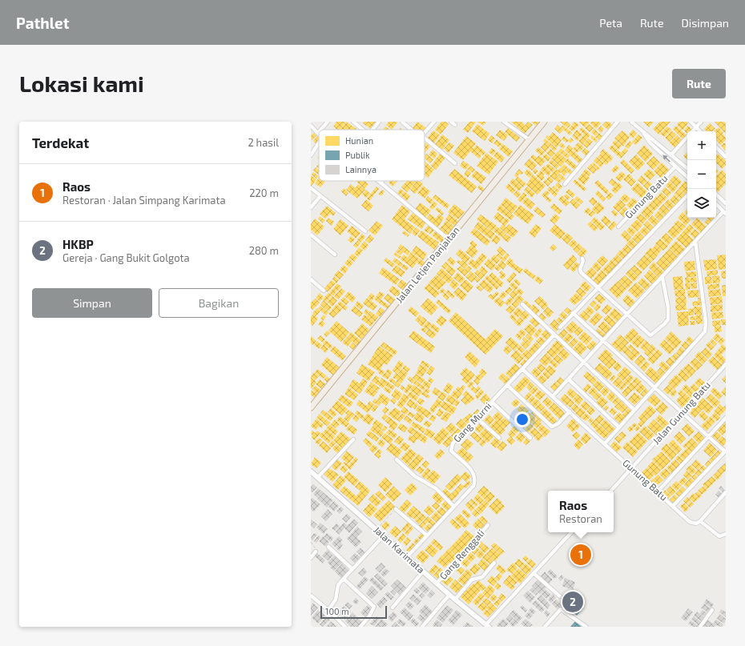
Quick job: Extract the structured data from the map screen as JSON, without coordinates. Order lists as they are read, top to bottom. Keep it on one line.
{"streets":{"highway":["Jalan Letjen Panjaitan"],"main road":["Jalan Karimata"],"street":["Gunung Batu","Jalan Gunung Batu","Gang Murni","Gang Renggali"]},"crossings":[["Gunung Batu","Jalan Gunung Batu"],["Gunung Batu","Gang Murni"],["Gang Murni","Jalan Karimata"],["Jalan Karimata","Gang Renggali"]],"legend":["Hunian","Publik","Lainnya"],"scale_bar":"100 m","page":{"header":"Pathlet","nav":["Peta","Rute","Disimpan"],"buttons":["Rute",["Simpan","Bagikan"]],"title":"Lokasi kami","heading":["Terdekat","2 hasil"],"map_buttons":["+","−"],"list":[{"mark":"1","name":"Raos","note":"Restoran · Jalan Simpang Karimata","value":"220 m"},{"mark":"2","name":"HKBP","note":"Gereja · Gang Bukit Golgota","value":"280 m"}],"popup":["Raos","Restoran"],"pins":["1","2"],"scale":"100 m"}}
